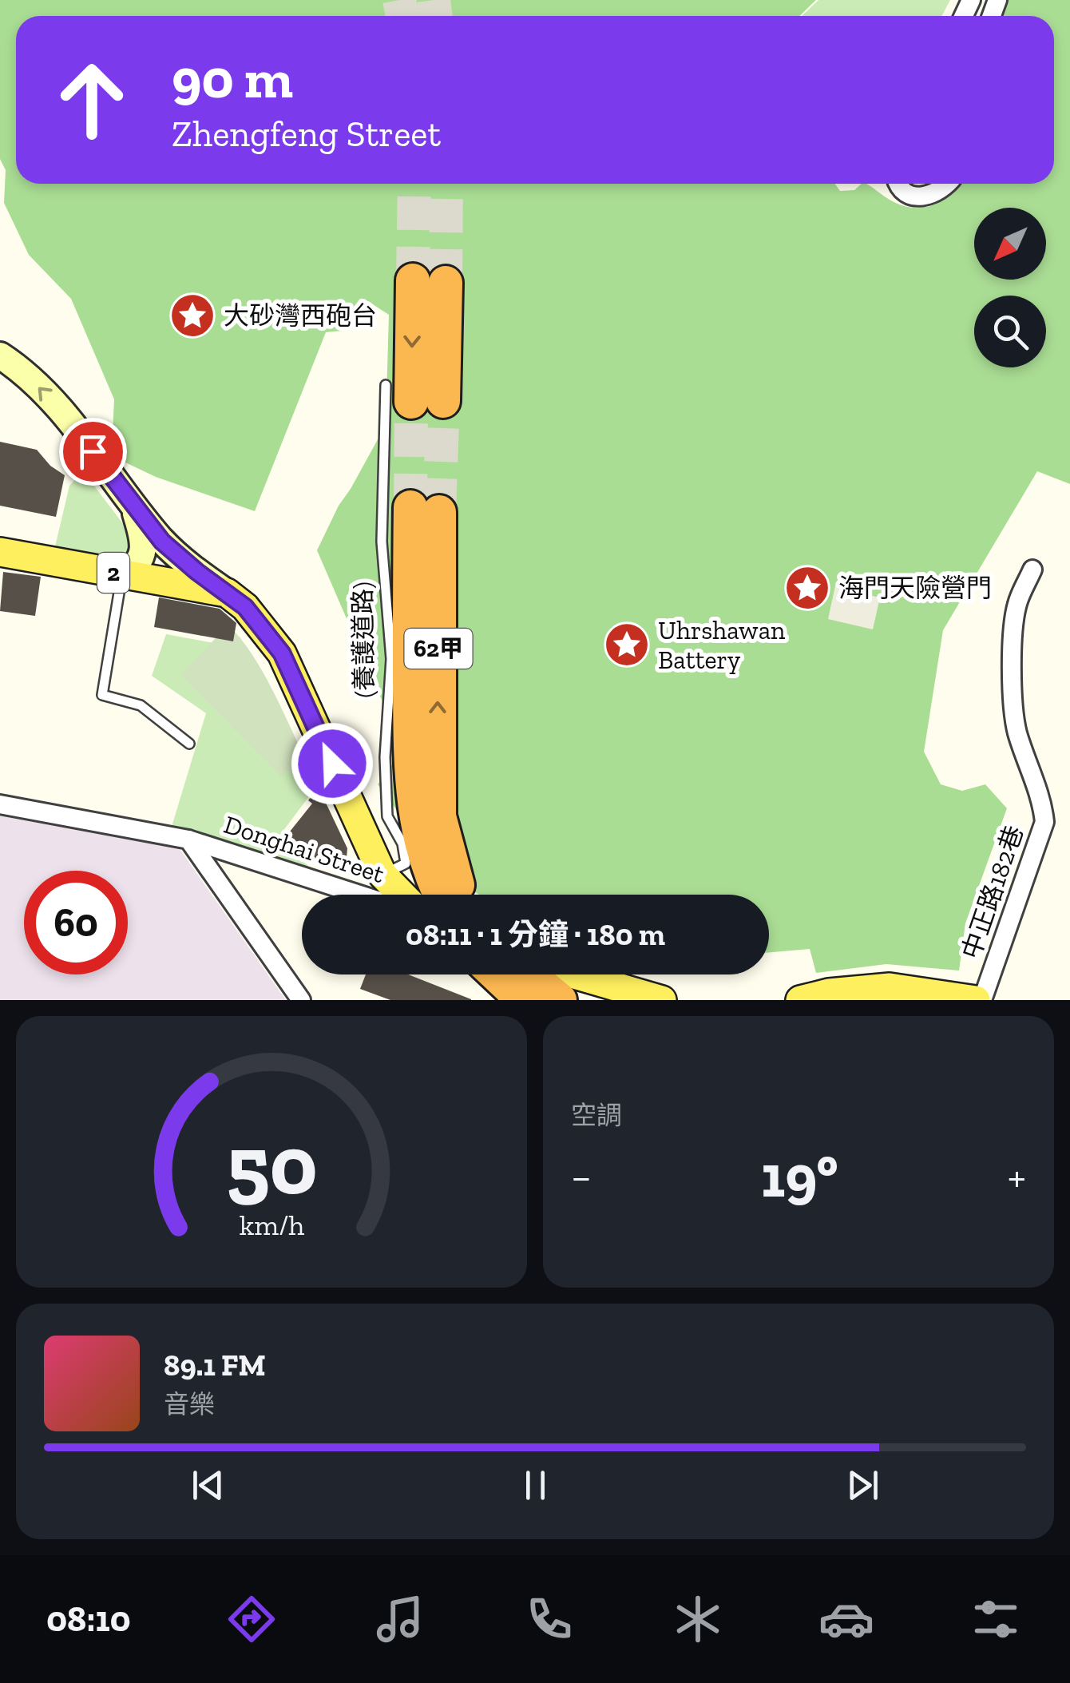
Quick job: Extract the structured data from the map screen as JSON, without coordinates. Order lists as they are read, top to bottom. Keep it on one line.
{"streets":{"highway":["62甲"],"main road":["2"],"street":["Donghai Street","中正路182巷"],"lane":["(養護道路)"]},"places":{"place":["大砂灣西砲台","海門天險營門","Uhrshawan Battery"]},"north":"bottom left","page":{"turn":["90 m","Zhengfeng Street"],"limit":"60","trip":"08:11 · 1 分鐘 · 180 m","tile":"空調","heat":["−","19°","+"],"song":["89.1 FM","音樂"],"tabs":"08:10","gauge":["50","km/h"]}}
